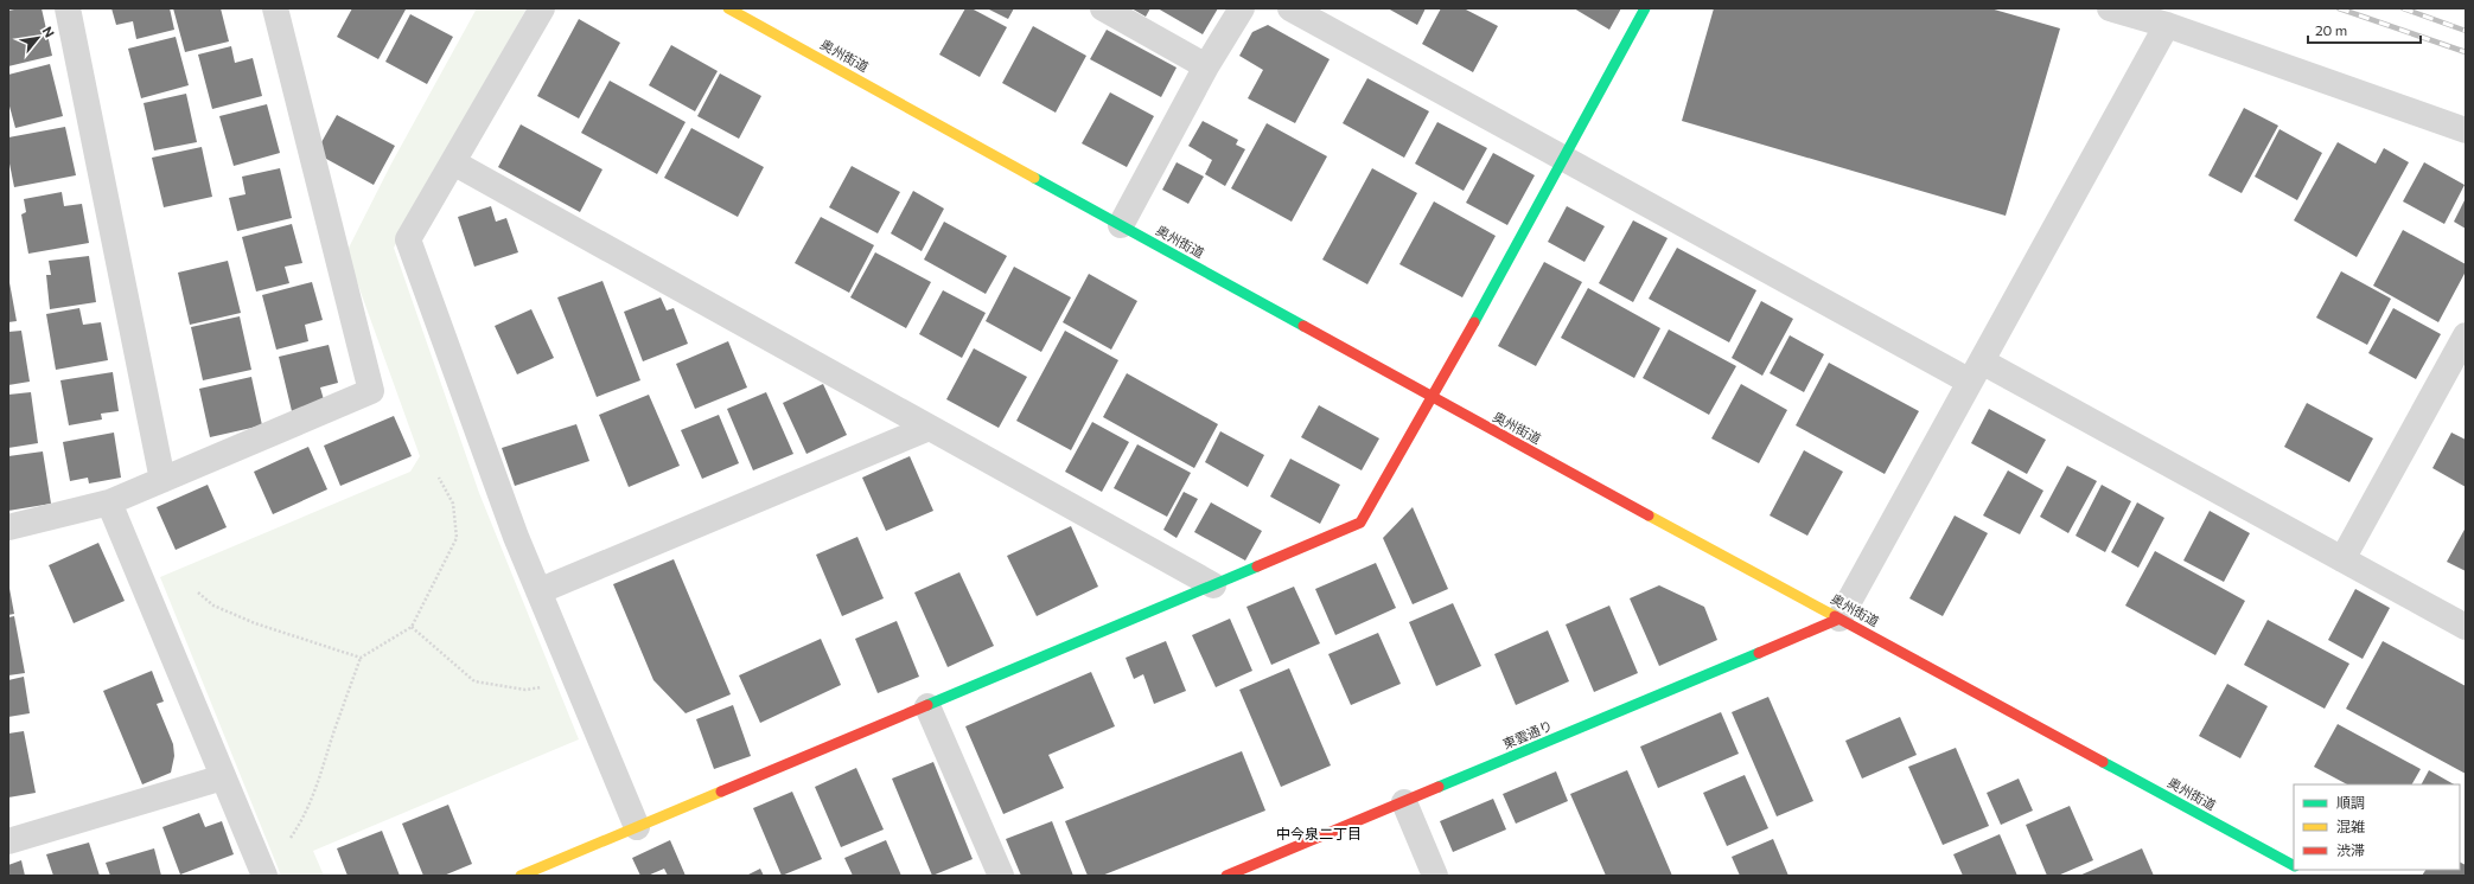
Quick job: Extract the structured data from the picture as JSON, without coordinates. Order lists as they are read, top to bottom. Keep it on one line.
{"streets":{"street":["奥州街道","東雲通り"]},"crossings":[["奥州街道","東雲通り"]],"districts":["中今泉二丁目"],"legend":["順調","混雑","渋滞"],"scale_bar":"20 m","north":"top right"}
